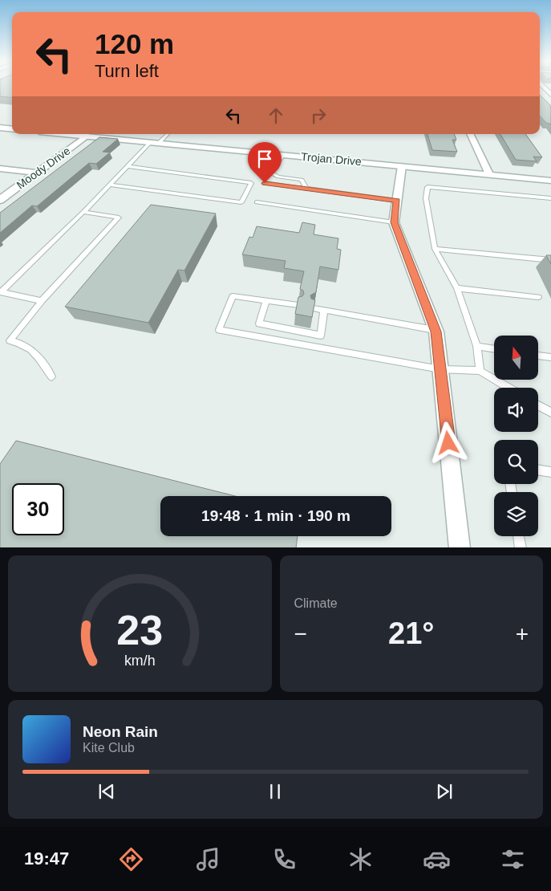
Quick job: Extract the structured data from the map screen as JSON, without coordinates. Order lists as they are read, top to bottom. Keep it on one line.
{"streets":{"street":["Trojan Drive","Moody Drive"]},"crossings":[["Trojan Drive","Moody Drive"]],"north":"top","page":{"turn":["120 m","Turn left"],"limit":"30","trip":"19:48 · 1 min · 190 m","tile":"Climate","heat":["−","21°","+"],"song":["Neon Rain","Kite Club"],"tabs":"19:47","gauge":["23","km/h"]}}
